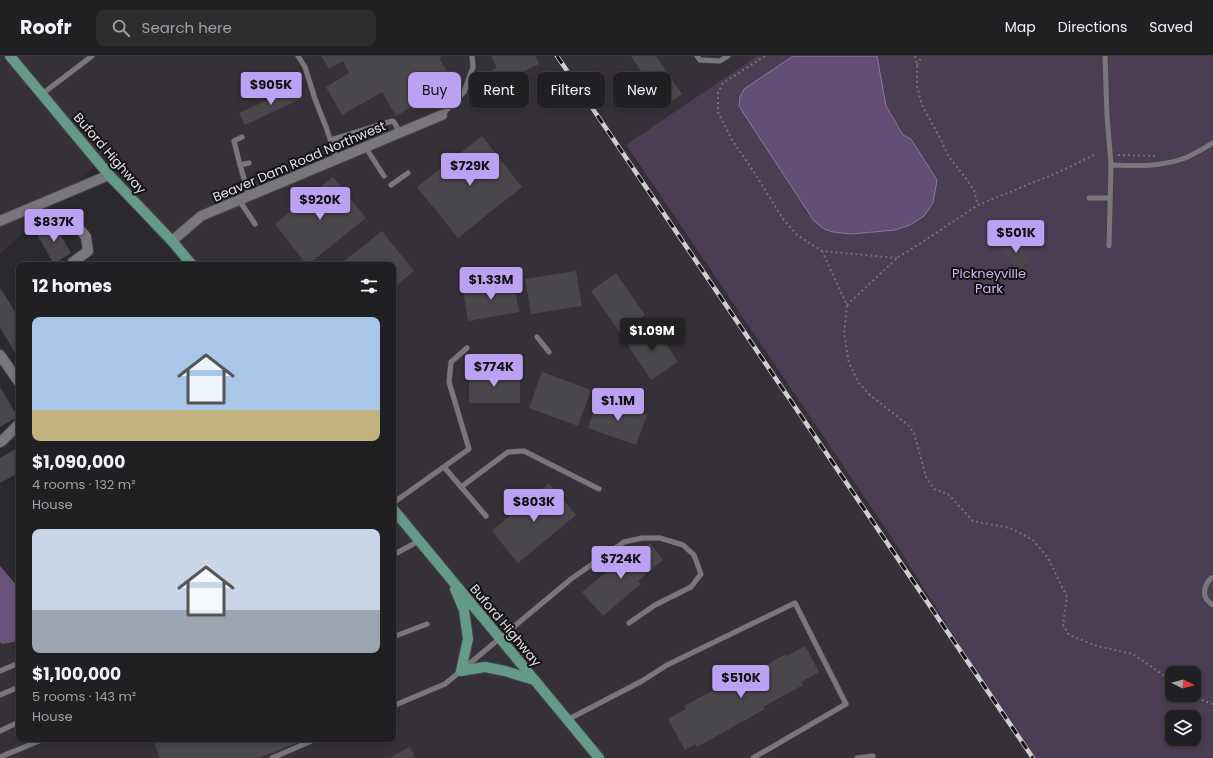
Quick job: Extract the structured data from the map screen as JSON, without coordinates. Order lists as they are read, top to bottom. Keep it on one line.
{"streets":{"main road":["Buford Highway"],"street":["Beaver Dam Road Northwest"]},"crossings":[["Buford Highway","Beaver Dam Road Northwest"]],"parks":["Pickneyville Park"],"north":"right","page":{"header":"Roofr","search":"Search here","nav":["Map","Directions","Saved"],"price":["$905K","$729K","$920K","$837K","$501K","$1.33M","$1.09M","$774K","$1.1M","$803K","$724K","$510K"],"chip":["Buy","Rent","Filters","New"],"heading":"12 homes","list":[{"name":"$1,090,000","note":"4 rooms · 132 m² · House"},{"name":"$1,100,000","note":"5 rooms · 143 m² · House"}]}}
